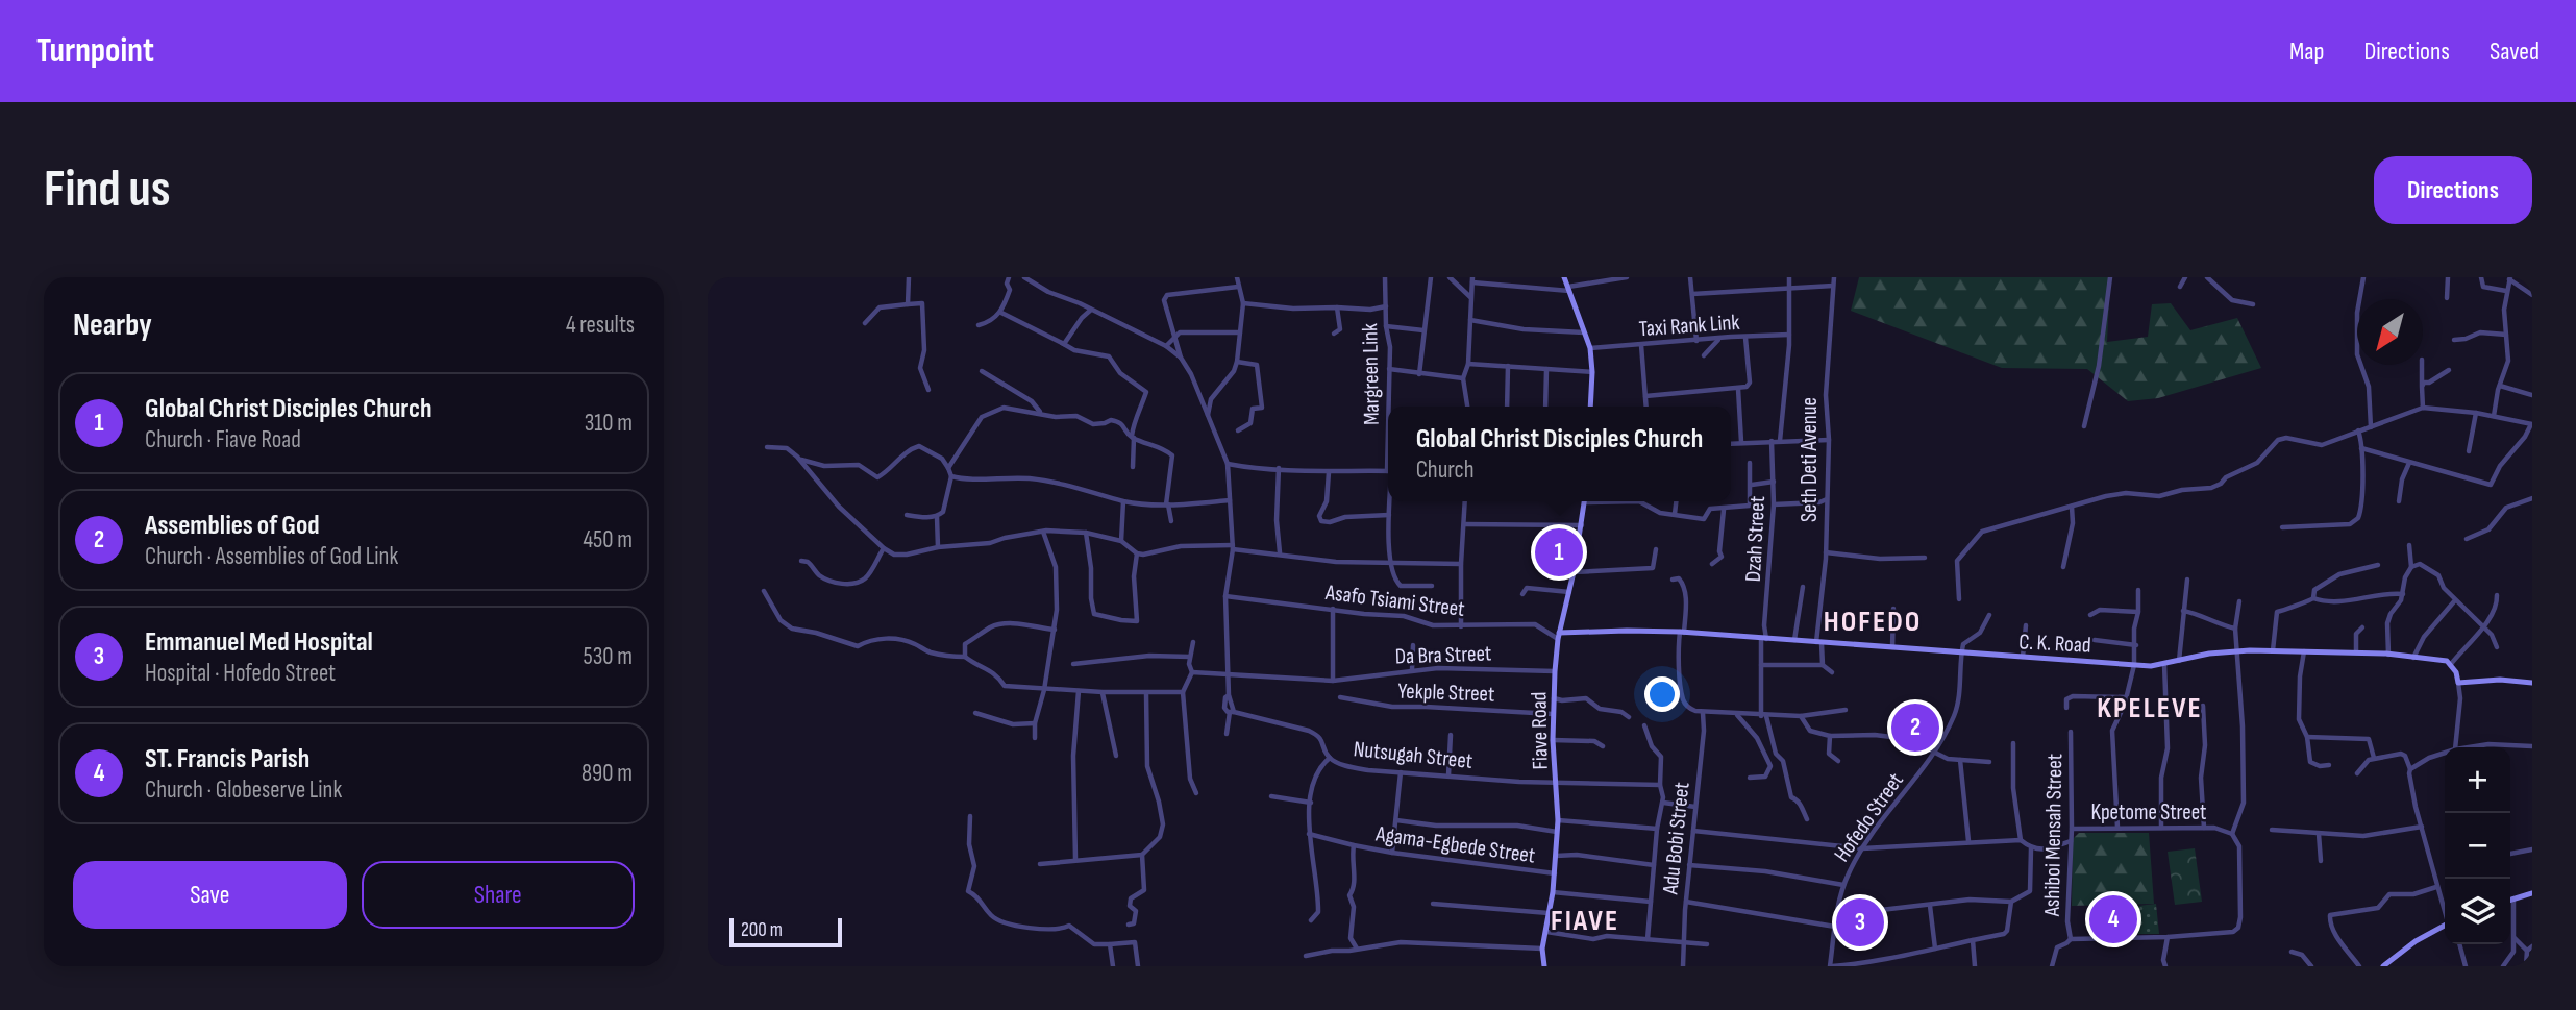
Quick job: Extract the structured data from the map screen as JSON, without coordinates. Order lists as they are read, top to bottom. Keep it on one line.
{"streets":{"street":["Taxi Rank Link","Margreen Link","Seth Deti Avenue","Dzah Street","Asafo Tsiami Street","C. K. Road","Da Bra Street","Yekple Street","Fiave Road","Nutsugah Street","Kpetome Street","Hofedo Street","Ashiboi Mensah Street","Adu Bobi Street","Agama-Egbede Street"]},"crossings":[["Seth Deti Avenue","C. K. Road"],["Dzah Street","C. K. Road"],["Asafo Tsiami Street","C. K. Road"],["Asafo Tsiami Street","Fiave Road"],["C. K. Road","Fiave Road"],["C. K. Road","Hofedo Street"],["Da Bra Street","Fiave Road"],["Yekple Street","Fiave Road"],["Fiave Road","Nutsugah Street"],["Fiave Road","Agama-Egbede Street"],["Kpetome Street","Ashiboi Mensah Street"]],"districts":["HOFEDO","KPELEVE","FIAVE"],"scale_bar":"200 m","north":"bottom left","page":{"header":"Turnpoint","nav":["Map","Directions","Saved"],"buttons":["Directions",["Save","Share"]],"title":"Find us","heading":["Nearby","4 results"],"list":[{"mark":"1","name":"Global Christ Disciples Church","note":"Church · Fiave Road","value":"310 m"},{"mark":"2","name":"Assemblies of God","note":"Church · Assemblies of God Link","value":"450 m"},{"mark":"3","name":"Emmanuel Med Hospital","note":"Hospital · Hofedo Street","value":"530 m"},{"mark":"4","name":"ST. Francis Parish","note":"Church · Globeserve Link","value":"890 m"}],"popup":["Global Christ Disciples Church","Church"],"pins":["1","2","4","3"],"map_buttons":["+","−"],"scale":"200 m"}}
